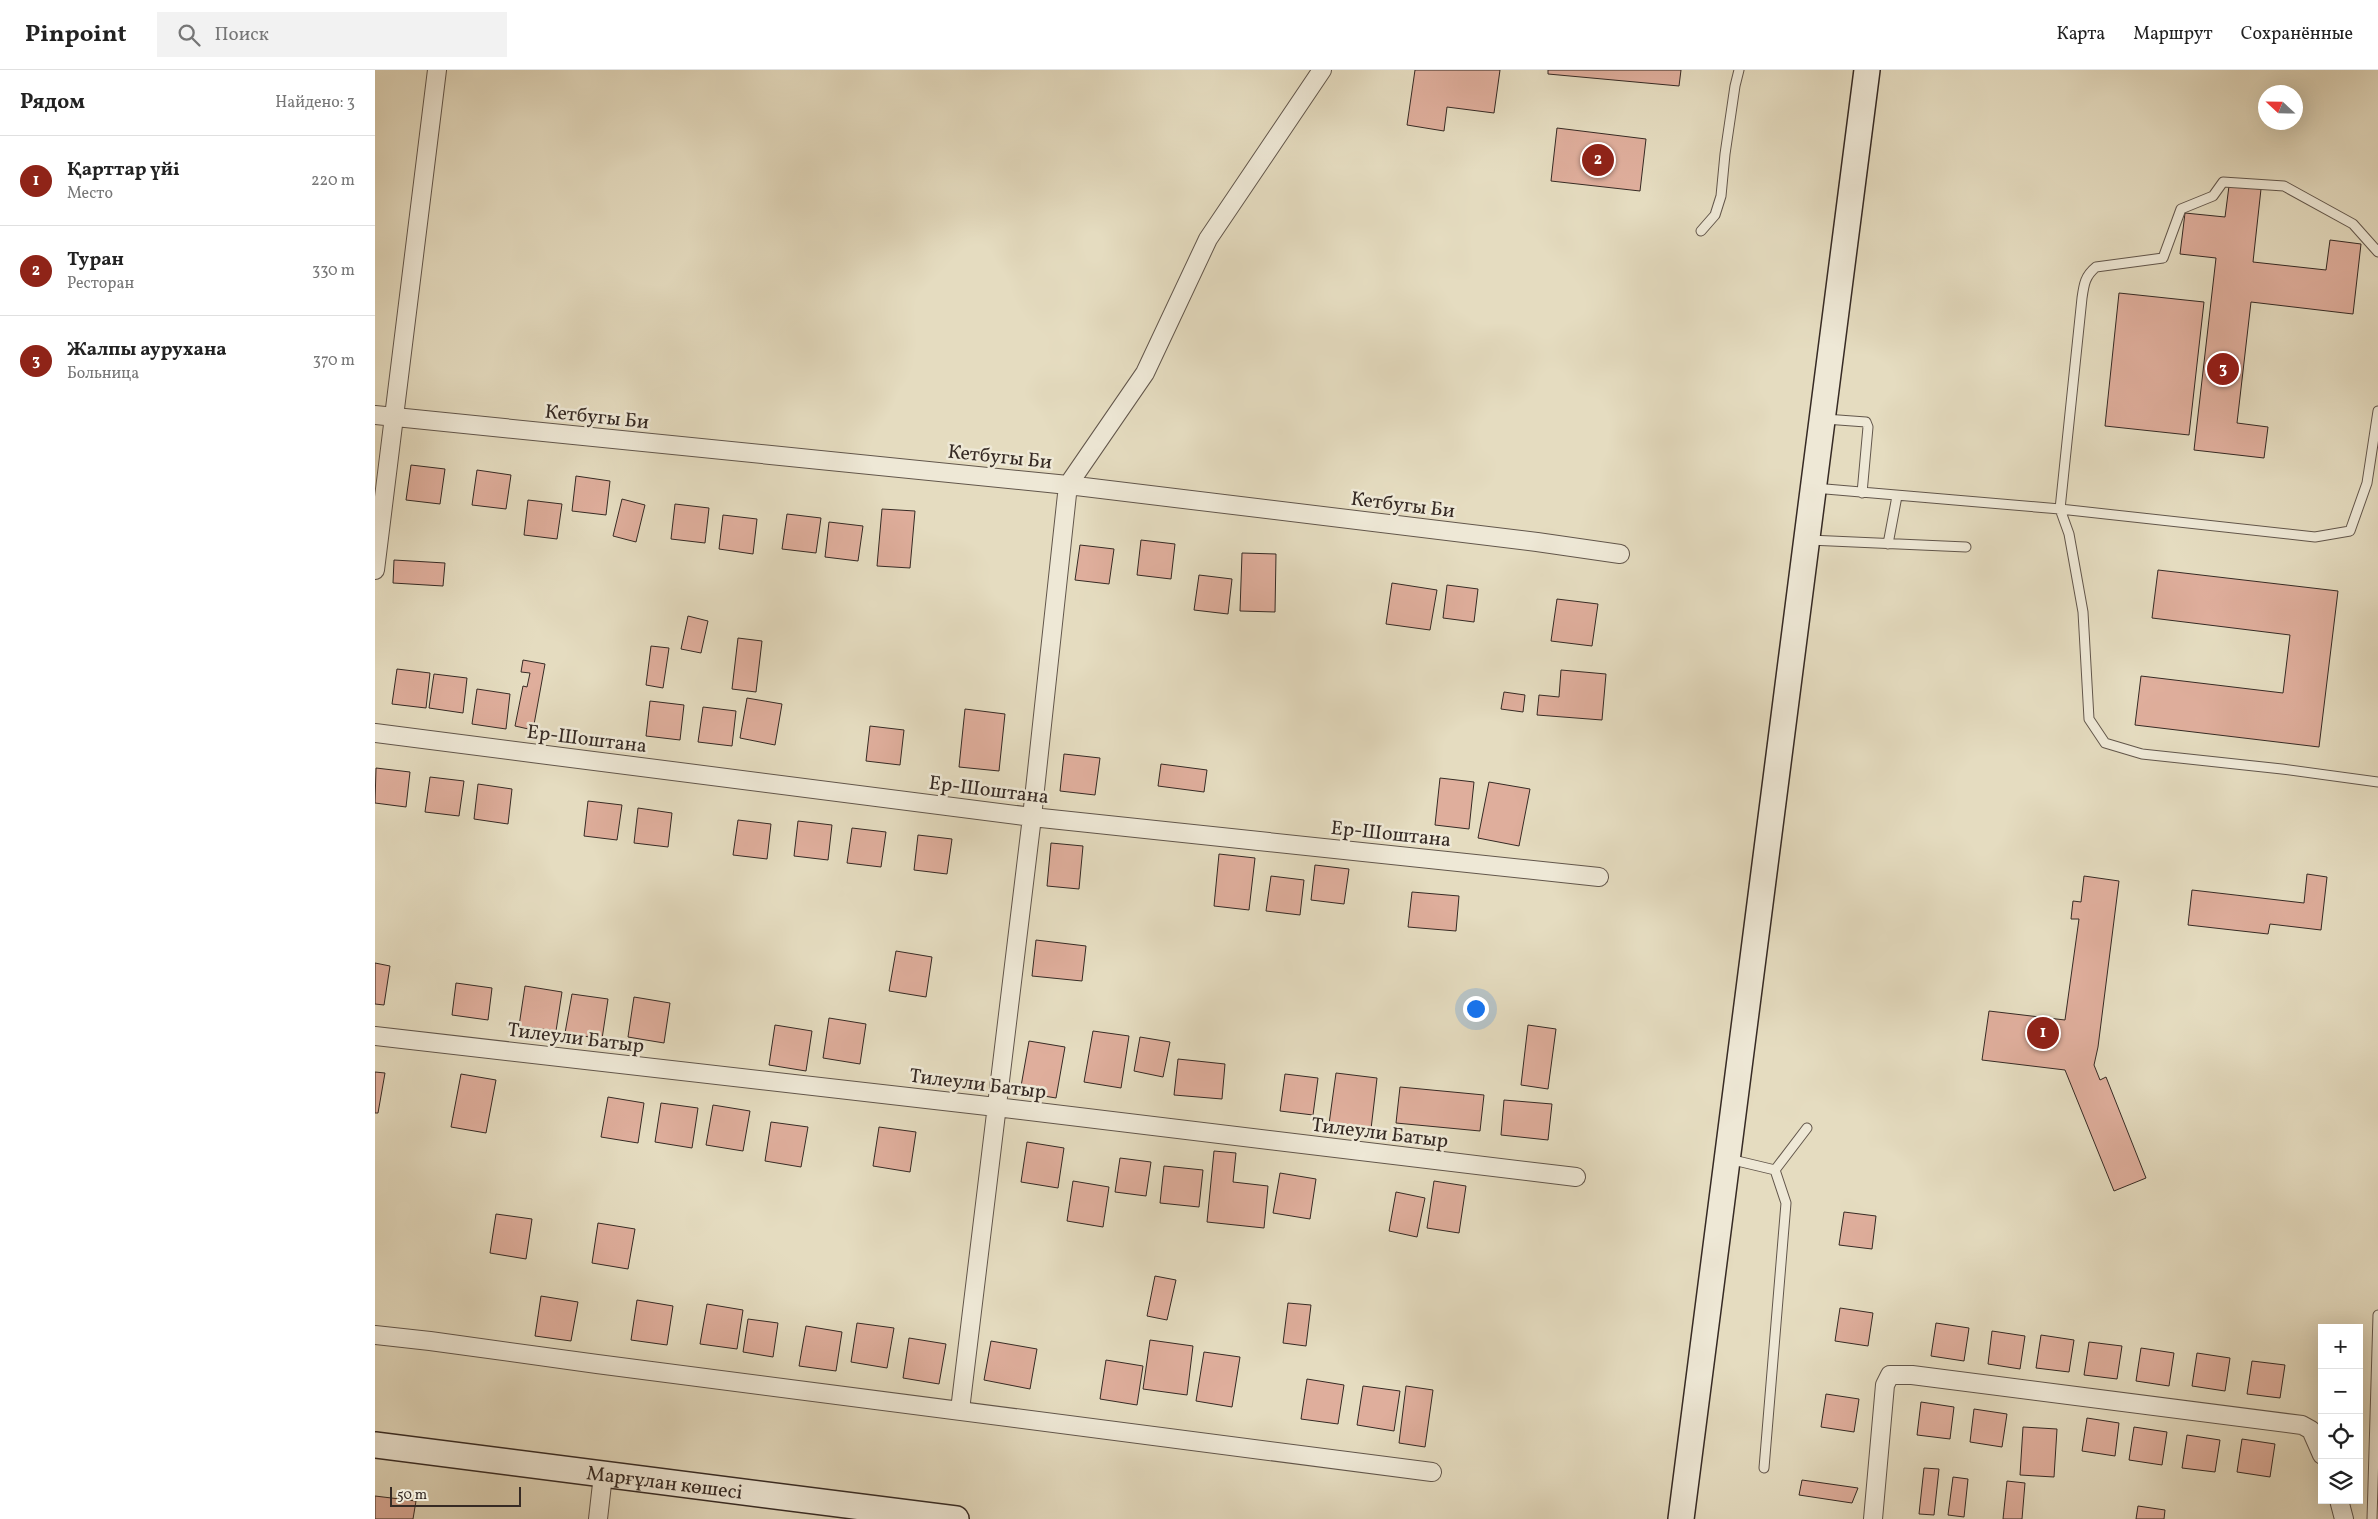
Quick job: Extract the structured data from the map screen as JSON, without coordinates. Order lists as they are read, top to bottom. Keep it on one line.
{"streets":{"main road":["Марғұлан көшесі"],"street":["Кетбугы Би","Ер-Шоштана","Тилеули Батыр"]},"scale_bar":"50 m","north":"left","page":{"header":"Pinpoint","search":"Поиск","nav":["Карта","Маршрут","Сохранённые"],"heading":["Рядом","Найдено: 3"],"list":[{"mark":"1","name":"Қарттар үйі","note":"Место","value":"220 m"},{"mark":"2","name":"Туран","note":"Ресторан","value":"330 m"},{"mark":"3","name":"Жалпы аурухана","note":"Больница","value":"370 m"}],"pins":["2","3","1"],"map_buttons":["+","−"],"scale":"50 m"}}
